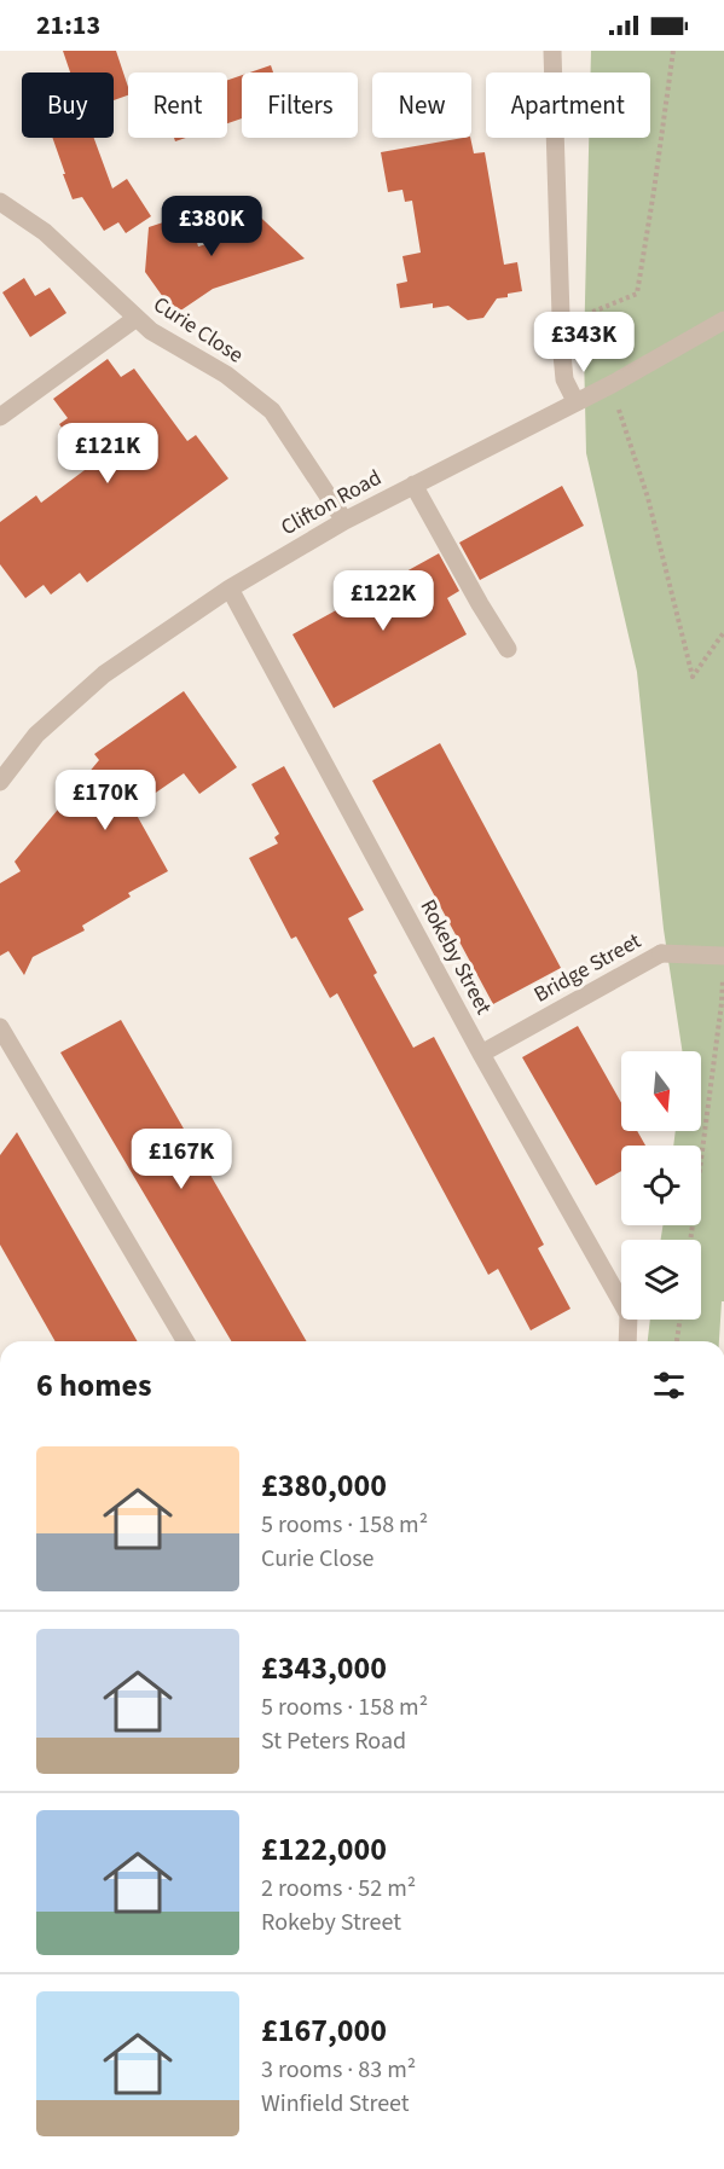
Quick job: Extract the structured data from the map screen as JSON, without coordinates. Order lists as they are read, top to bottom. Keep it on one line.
{"streets":{"street":["Curie Close","Clifton Road","Rokeby Street","Bridge Street"]},"crossings":[["Curie Close","Clifton Road"],["Clifton Road","Rokeby Street"],["Rokeby Street","Bridge Street"]],"north":"bottom","page":{"status":"21:13","chip":["Buy","Rent","Filters","New","Apartment"],"price":["£380K","£343K","£121K","£122K","£170K","£167K"],"heading":"6 homes","list":[{"name":"£380,000","note":"5 rooms · 158 m² · Curie Close"},{"name":"£343,000","note":"5 rooms · 158 m² · St Peters Road"},{"name":"£122,000","note":"2 rooms · 52 m² · Rokeby Street"},{"name":"£167,000","note":"3 rooms · 83 m² · Winfield Street"}]}}
